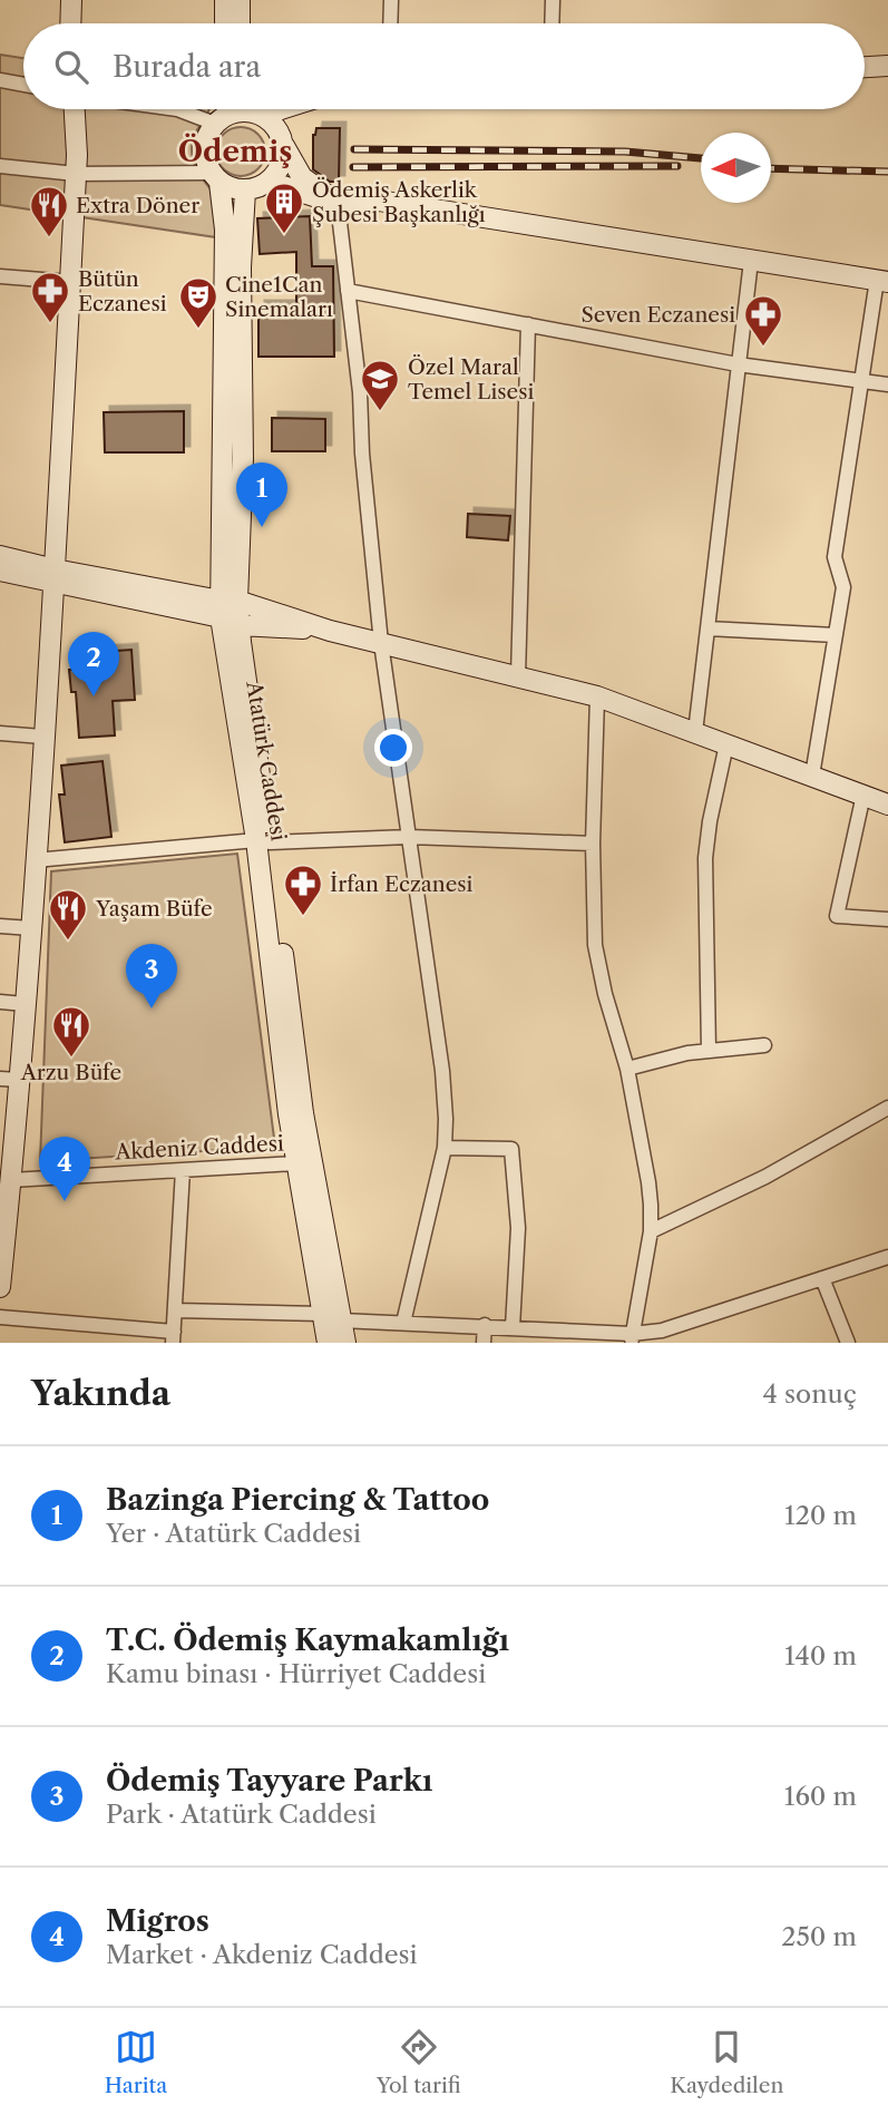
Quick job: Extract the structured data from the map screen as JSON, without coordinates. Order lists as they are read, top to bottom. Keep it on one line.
{"streets":{"street":["Atatürk Caddesi","Akdeniz Caddesi"]},"crossings":[["Atatürk Caddesi","Akdeniz Caddesi"]],"districts":["Ödemiş"],"places":{"building":["Ödemiş Askerlik Şubesi Başkanlığı"],"restaurant":["Extra Döner","Yaşam Büfe","Arzu Büfe"],"pharmacy":["Bütün Eczanesi","Seven Eczanesi","İrfan Eczanesi"],"theatre":["Cine1Can Sinemaları"],"school or university":["Özel Maral Temel Lisesi"]},"north":"left","page":{"search":"Burada ara","pins":["1","2","3","4"],"heading":["Yakında","4 sonuç"],"list":[{"mark":"1","name":"Bazinga Piercing & Tattoo","note":"Yer · Atatürk Caddesi","value":"120 m"},{"mark":"2","name":"T.C. Ödemiş Kaymakamlığı","note":"Kamu binası · Hürriyet Caddesi","value":"140 m"},{"mark":"3","name":"Ödemiş Tayyare Parkı","note":"Park · Atatürk Caddesi","value":"160 m"},{"mark":"4","name":"Migros","note":"Market · Akdeniz Caddesi","value":"250 m"}],"nav":["Harita","Yol tarifi","Kaydedilen"]}}
